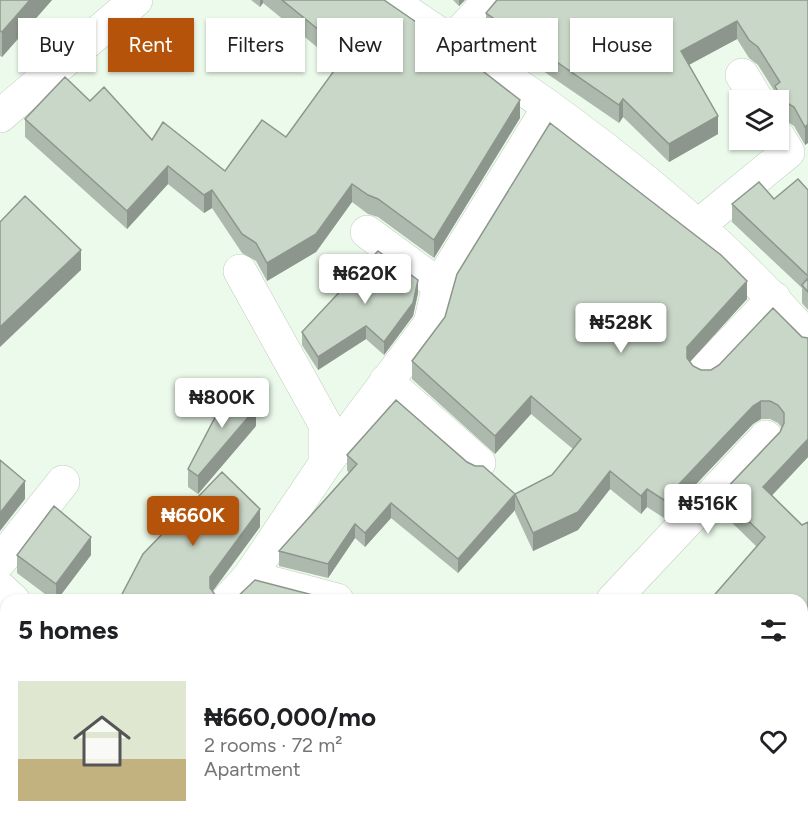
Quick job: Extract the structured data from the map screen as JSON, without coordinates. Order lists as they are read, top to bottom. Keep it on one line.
{"page":{"chip":["Buy","Rent","Filters","New","Apartment","House"],"price":["₦620K","₦528K","₦800K","₦516K","₦660K"],"heading":"5 homes","list":[{"name":"₦660,000/mo","note":"2 rooms · 72 m² · Apartment"}]}}
